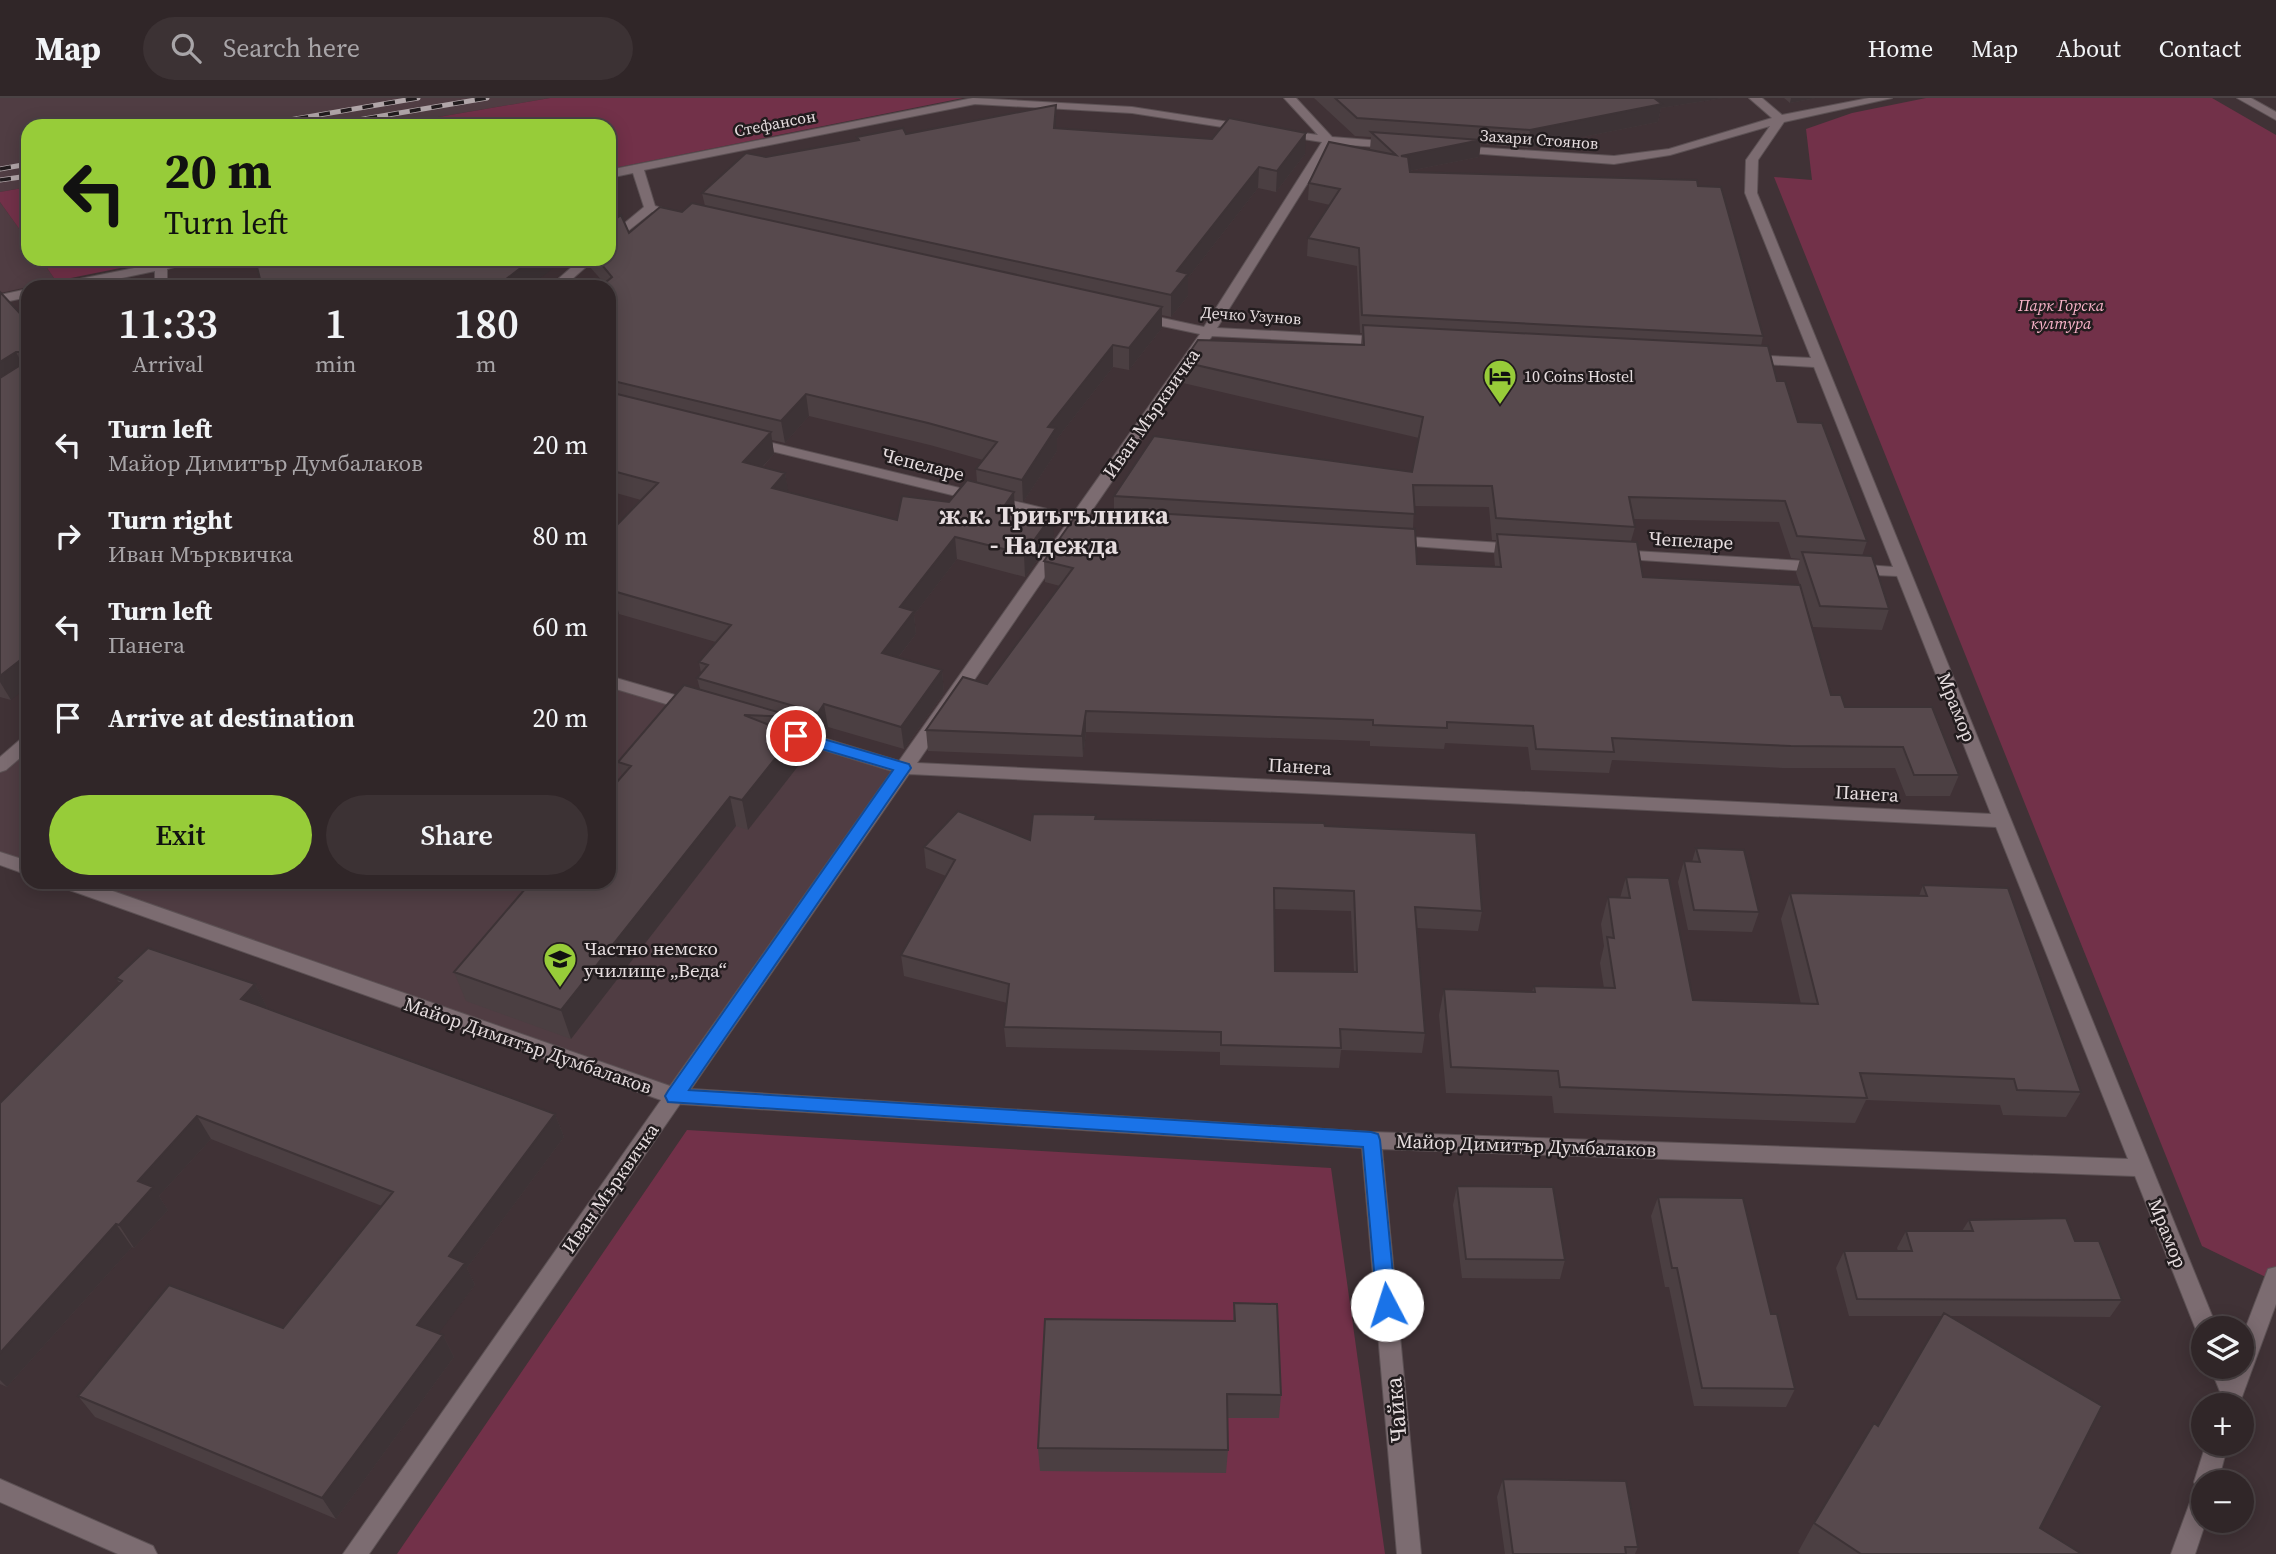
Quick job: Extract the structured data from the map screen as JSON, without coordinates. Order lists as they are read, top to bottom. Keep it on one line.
{"streets":{"street":["Стефансон","Захари Стоянов","Дечко Узунов","Иван Мърквичка","Чепеларе","Мрамор","Панега","Майор Димитър Думбалаков","Чайка"]},"crossings":[["Захари Стоянов","Мрамор"],["Дечко Узунов","Иван Мърквичка"],["Иван Мърквичка","Чепеларе"],["Иван Мърквичка","Панега"],["Иван Мърквичка","Майор Димитър Думбалаков"],["Чепеларе","Мрамор"],["Мрамор","Панега"],["Мрамор","Майор Димитър Думбалаков"],["Майор Димитър Думбалаков","Чайка"]],"districts":["ж.к. Триъгълника - Надежда"],"parks":["Парк Горска култура"],"places":{"hotel":["10 Coins Hostel"],"school or university":["Частно немско училище „Веда“"]},"page":{"header":"Map","search":"Search here","nav":["Home","Map","About","Contact"],"turn":["20 m","Turn left"],"eta":["11:33","Arrival","1","min","180","m"],"list":[{"name":"Turn left","note":"Майор Димитър Думбалаков","value":"20 m"},{"name":"Turn right","note":"Иван Мърквичка","value":"80 m"},{"name":"Turn left","note":"Панега","value":"60 m"},{"name":"Arrive at destination","value":"20 m"}],"buttons":["Exit","Share"],"map_buttons":["+","−"]}}
